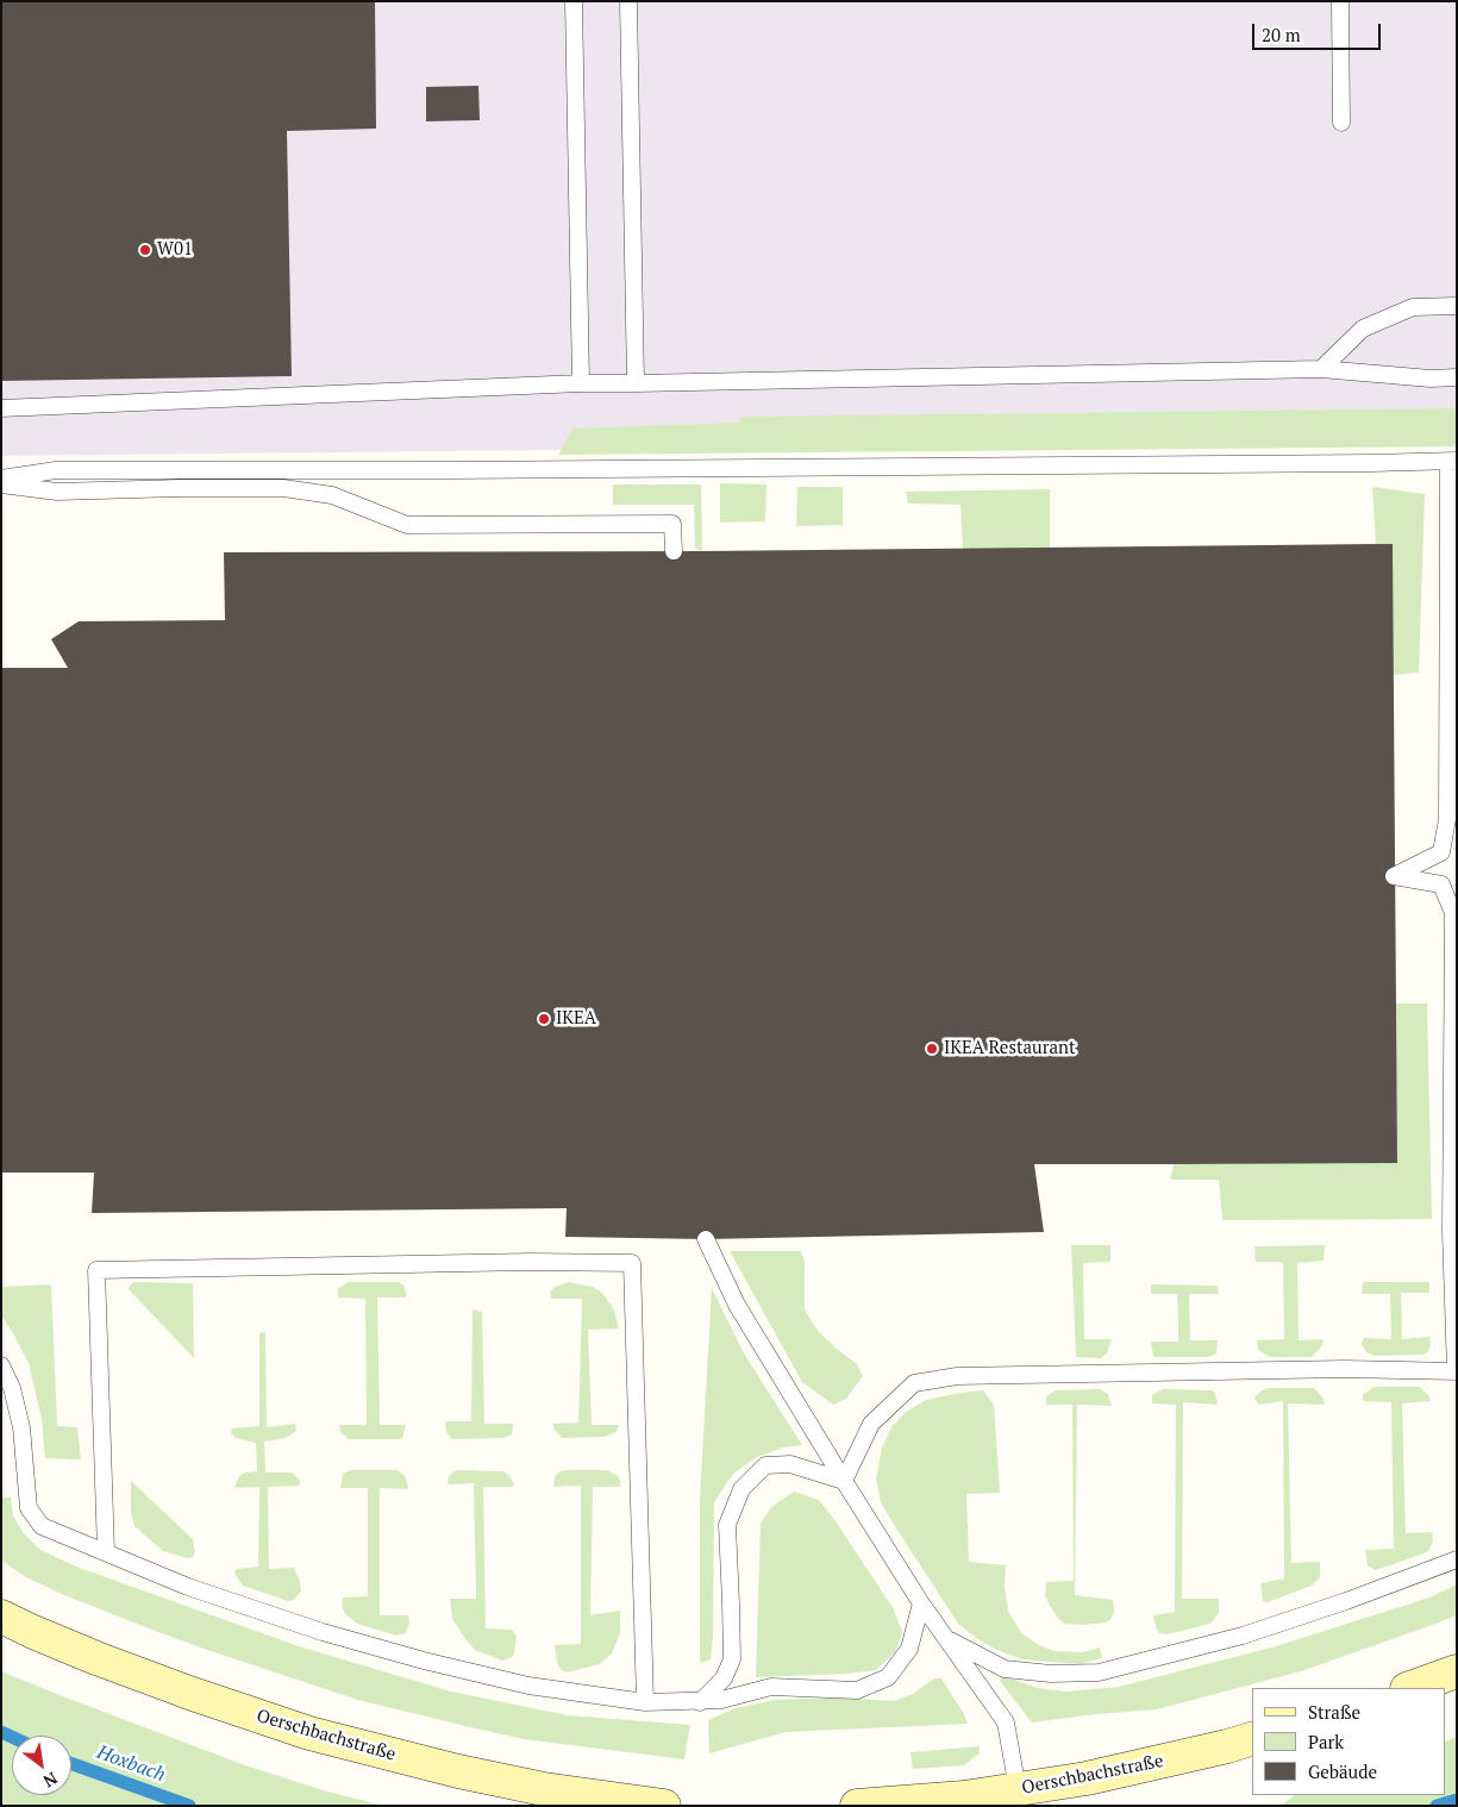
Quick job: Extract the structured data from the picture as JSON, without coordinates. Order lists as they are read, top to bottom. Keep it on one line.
{"streets":{"main road":["Oerschbachstraße"]},"water":["Hoxbach"],"places":["W01","IKEA","IKEA Restaurant"],"legend":["Straße","Park","Gebäude"],"scale_bar":"20 m","north":"bottom right"}
